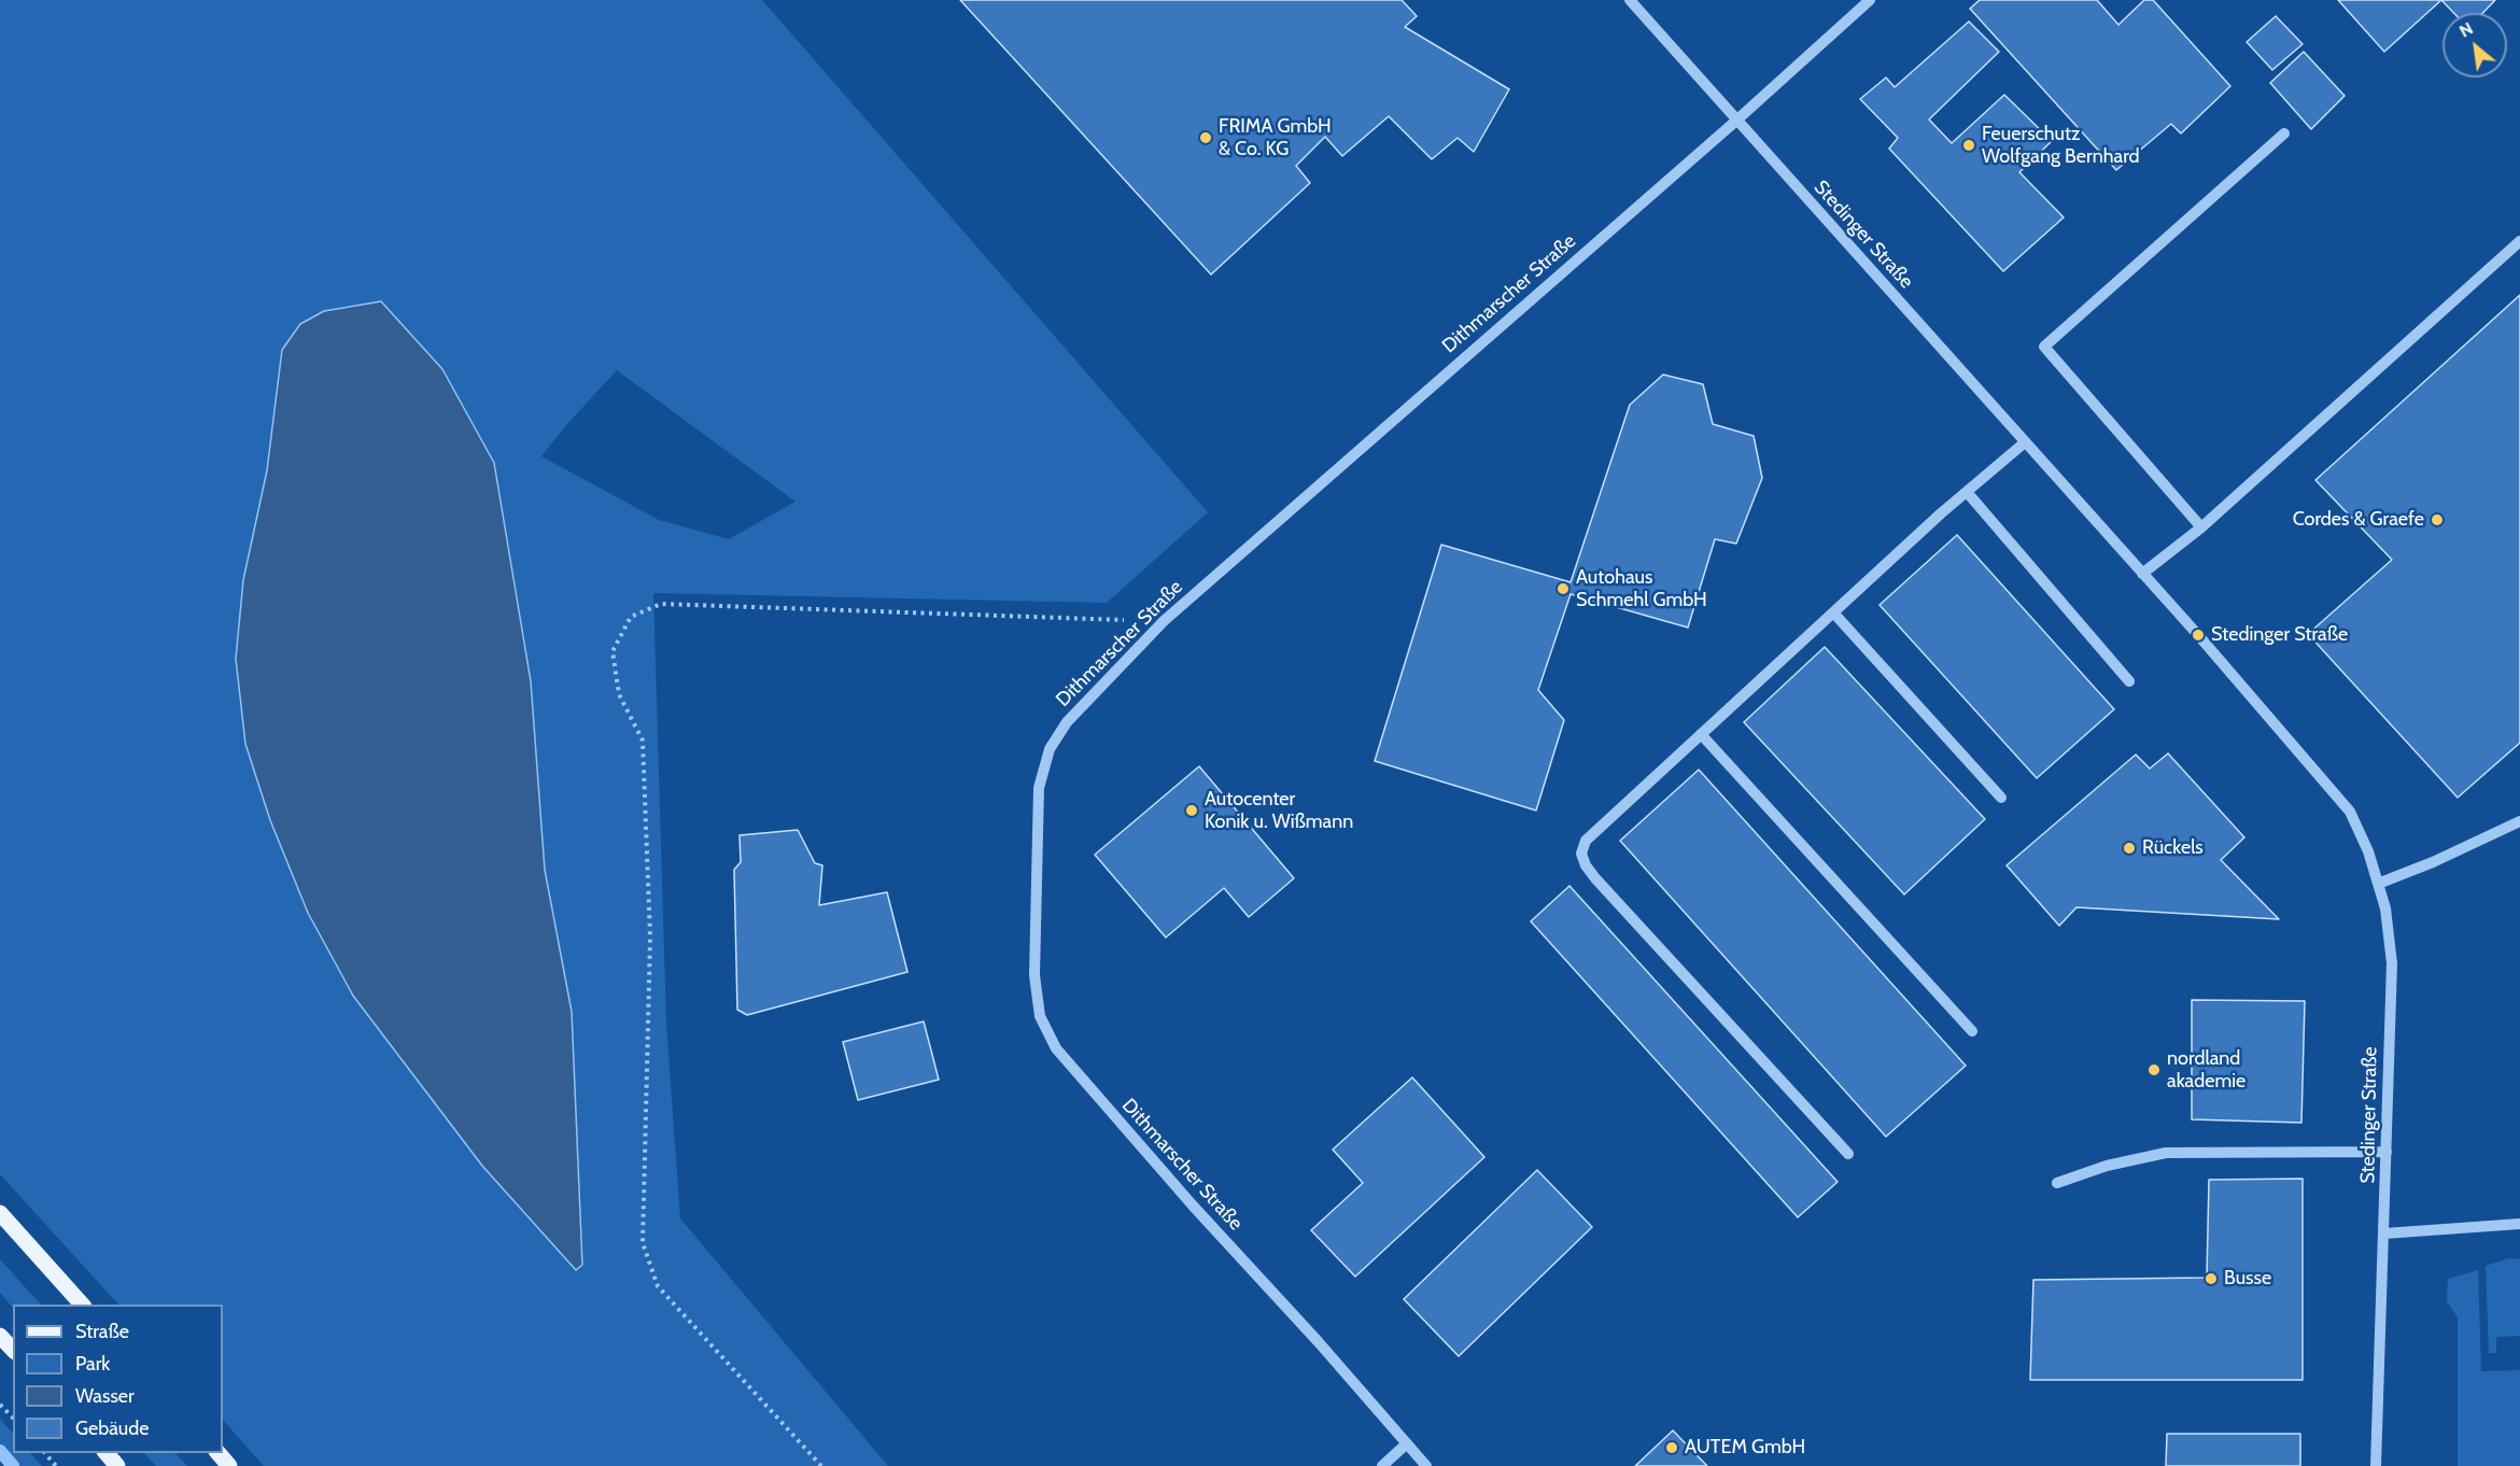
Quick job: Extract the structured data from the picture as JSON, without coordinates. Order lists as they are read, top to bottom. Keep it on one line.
{"streets":{"street":["Stedinger Straße","Dithmarscher Straße"]},"crossings":[["Stedinger Straße","Dithmarscher Straße"]],"places":["FRIMA GmbH & Co. KG","Feuerschutz Wolfgang Bernhard","Cordes & Graefe","Autohaus Schmehl GmbH","Stedinger Straße","Autocenter Konik u. Wißmann","Rückels","nordland akademie","Busse","AUTEM GmbH"],"legend":["Straße","Park","Wasser","Gebäude"],"north":"top left"}
